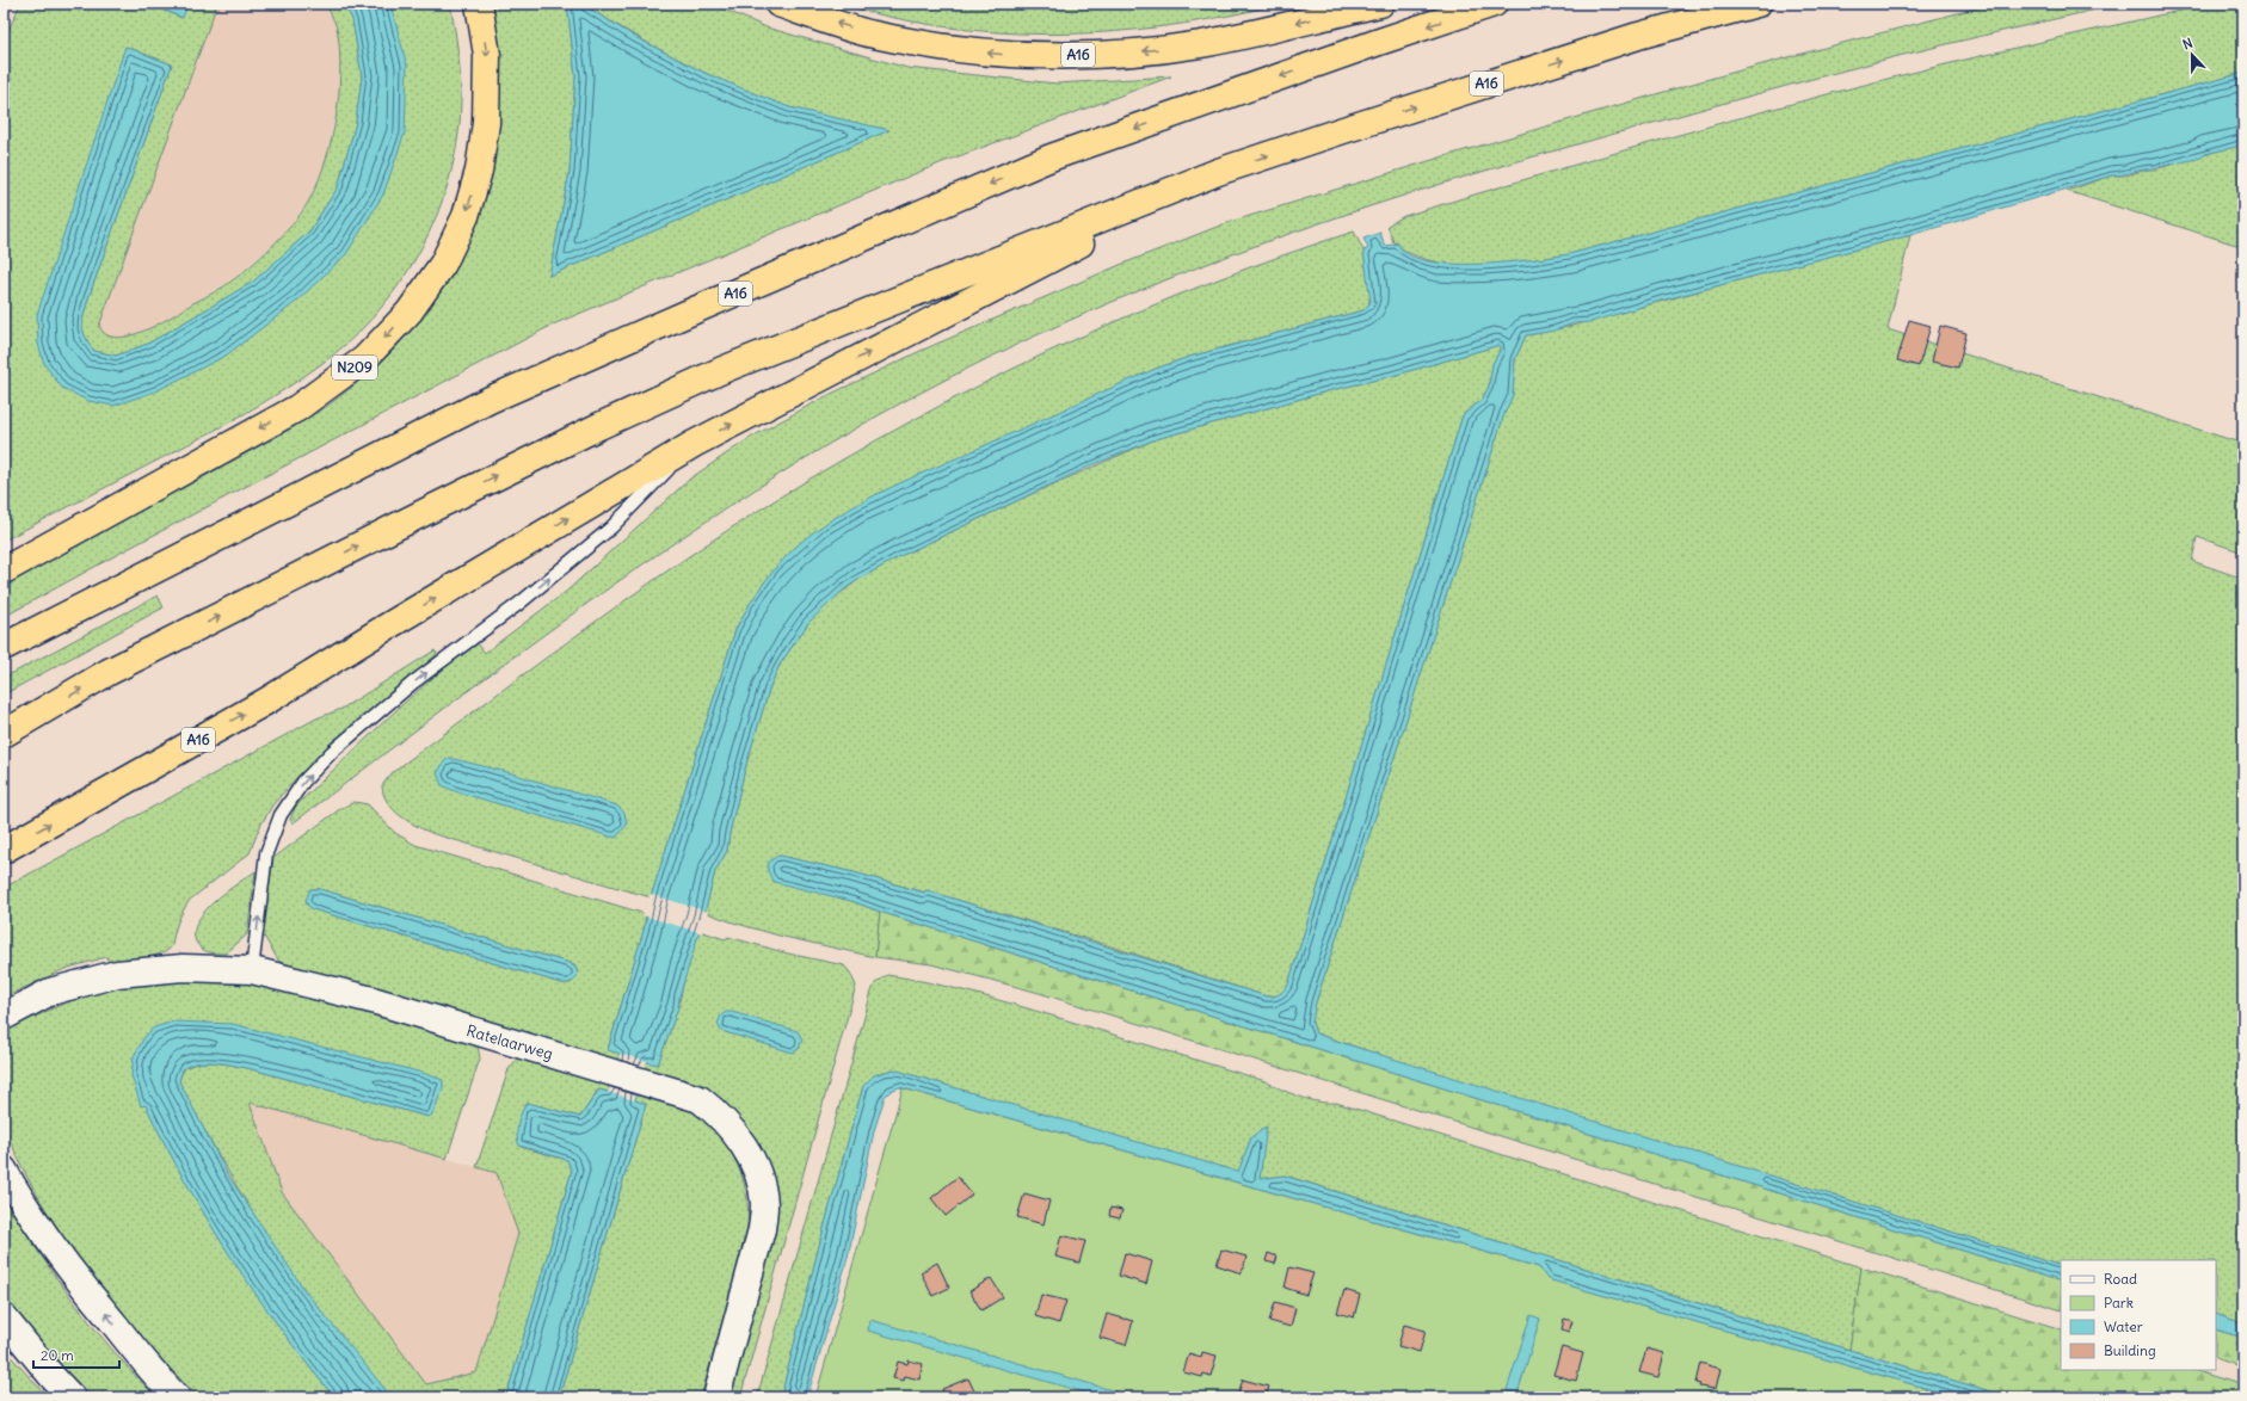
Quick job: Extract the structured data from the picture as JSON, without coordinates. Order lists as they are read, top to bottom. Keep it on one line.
{"streets":{"highway":["A16","N209"],"street":["Ratelaarweg"]},"legend":["Road","Park","Water","Building"],"scale_bar":"20 m","north":"top"}
